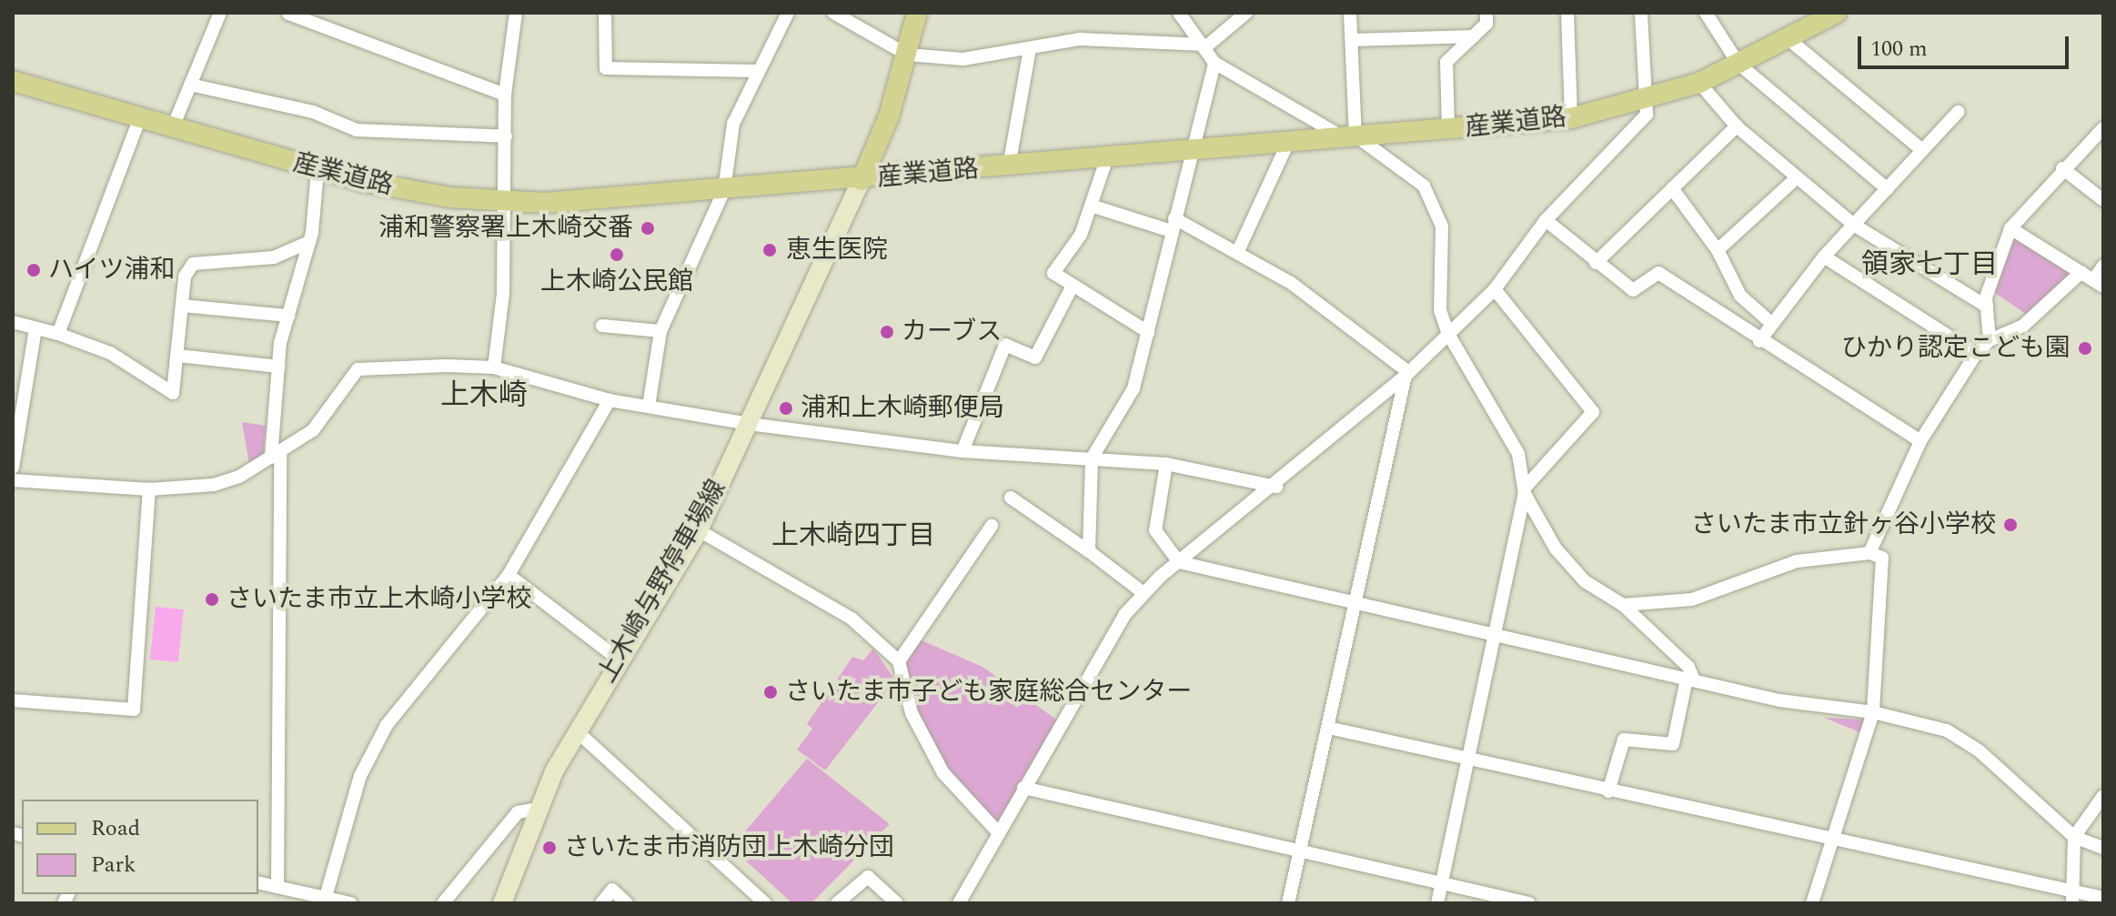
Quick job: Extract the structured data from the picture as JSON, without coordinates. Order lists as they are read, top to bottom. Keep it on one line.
{"streets":{"main road":["産業道路","上木崎与野停車場線"]},"crossings":[["産業道路","上木崎与野停車場線"]],"districts":["領家七丁目","上木崎","上木崎四丁目"],"places":["浦和警察署上木崎交番","恵生医院","上木崎公民館","ハイツ浦和","カーブス","ひかり認定こども園","浦和上木崎郵便局","さいたま市立針ヶ谷小学校","さいたま市立上木崎小学校","さいたま市子ども家庭総合センター","さいたま市消防団上木崎分団"],"legend":["Road","Park"],"scale_bar":"100 m"}
